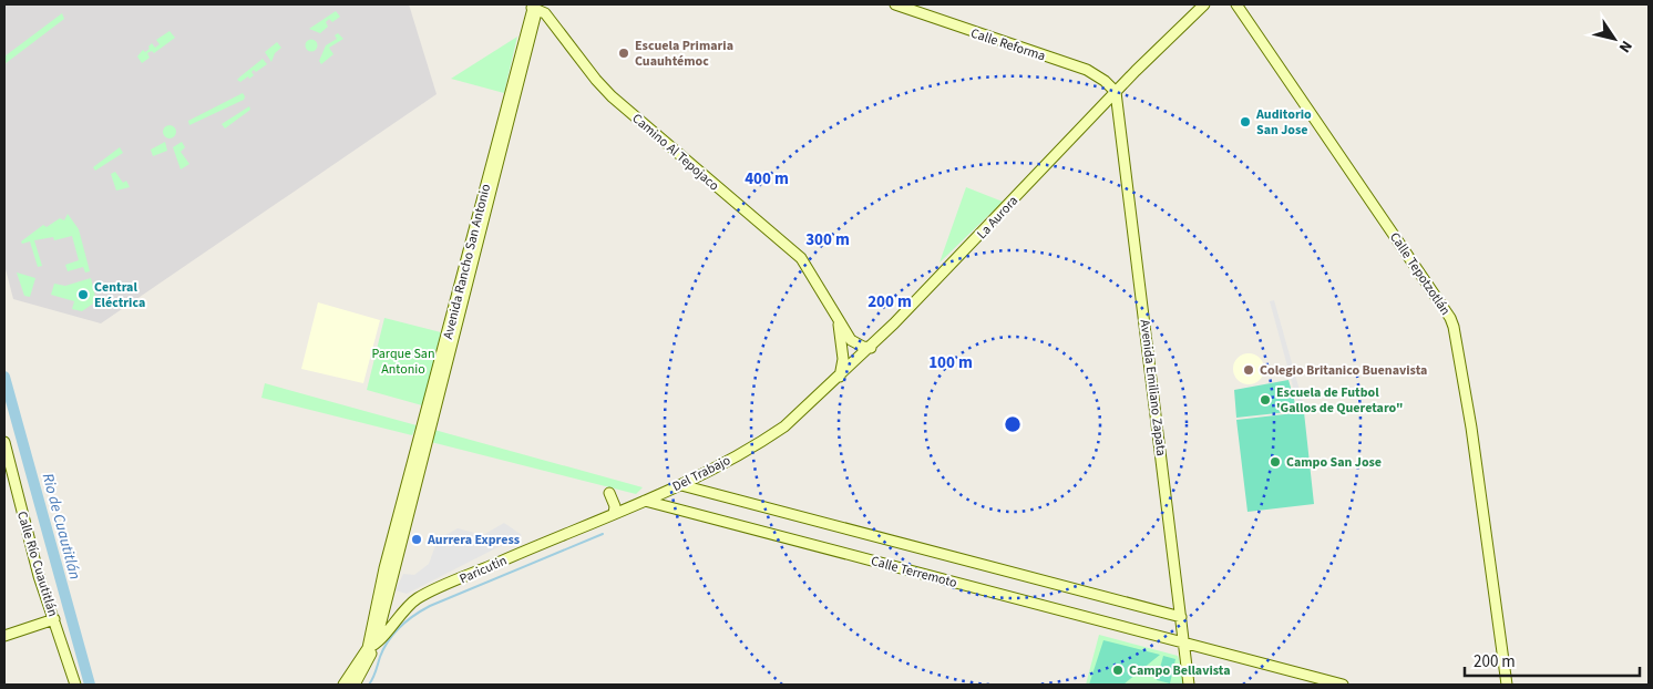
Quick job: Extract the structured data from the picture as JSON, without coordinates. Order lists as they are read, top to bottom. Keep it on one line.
{"streets":{"street":["Calle Reforma","Camino Al Tepojaco","La Aurora","Avenida Rancho San Antonio","Calle Tepotzotlán","Avenida Emiliano Zapata","Del Trabajo","Calle Río Cuautitlán","Paricutin","Calle Terremoto"]},"crossings":[["Calle Reforma","La Aurora"],["Calle Reforma","Avenida Emiliano Zapata"],["Camino Al Tepojaco","La Aurora"],["Camino Al Tepojaco","Avenida Rancho San Antonio"],["La Aurora","Avenida Emiliano Zapata"],["La Aurora","Del Trabajo"],["Avenida Rancho San Antonio","Paricutin"],["Avenida Emiliano Zapata","Calle Terremoto"],["Del Trabajo","Paricutin"],["Del Trabajo","Calle Terremoto"]],"water":["Rio de Cuautitlán"],"parks":["Parque San Antonio"],"places":["Escuela Primaria Cuauhtémoc","Auditorio San Jose","Central Eléctrica","Colegio Britanico Buenavista","Escuela de Futbol 'Gallos de Queretaro\"","Campo San Jose","Aurrera Express","Campo Bellavista"],"scale_bar":"200 m","north":"bottom right","rings":["400 m","300 m","200 m","100 m"]}
